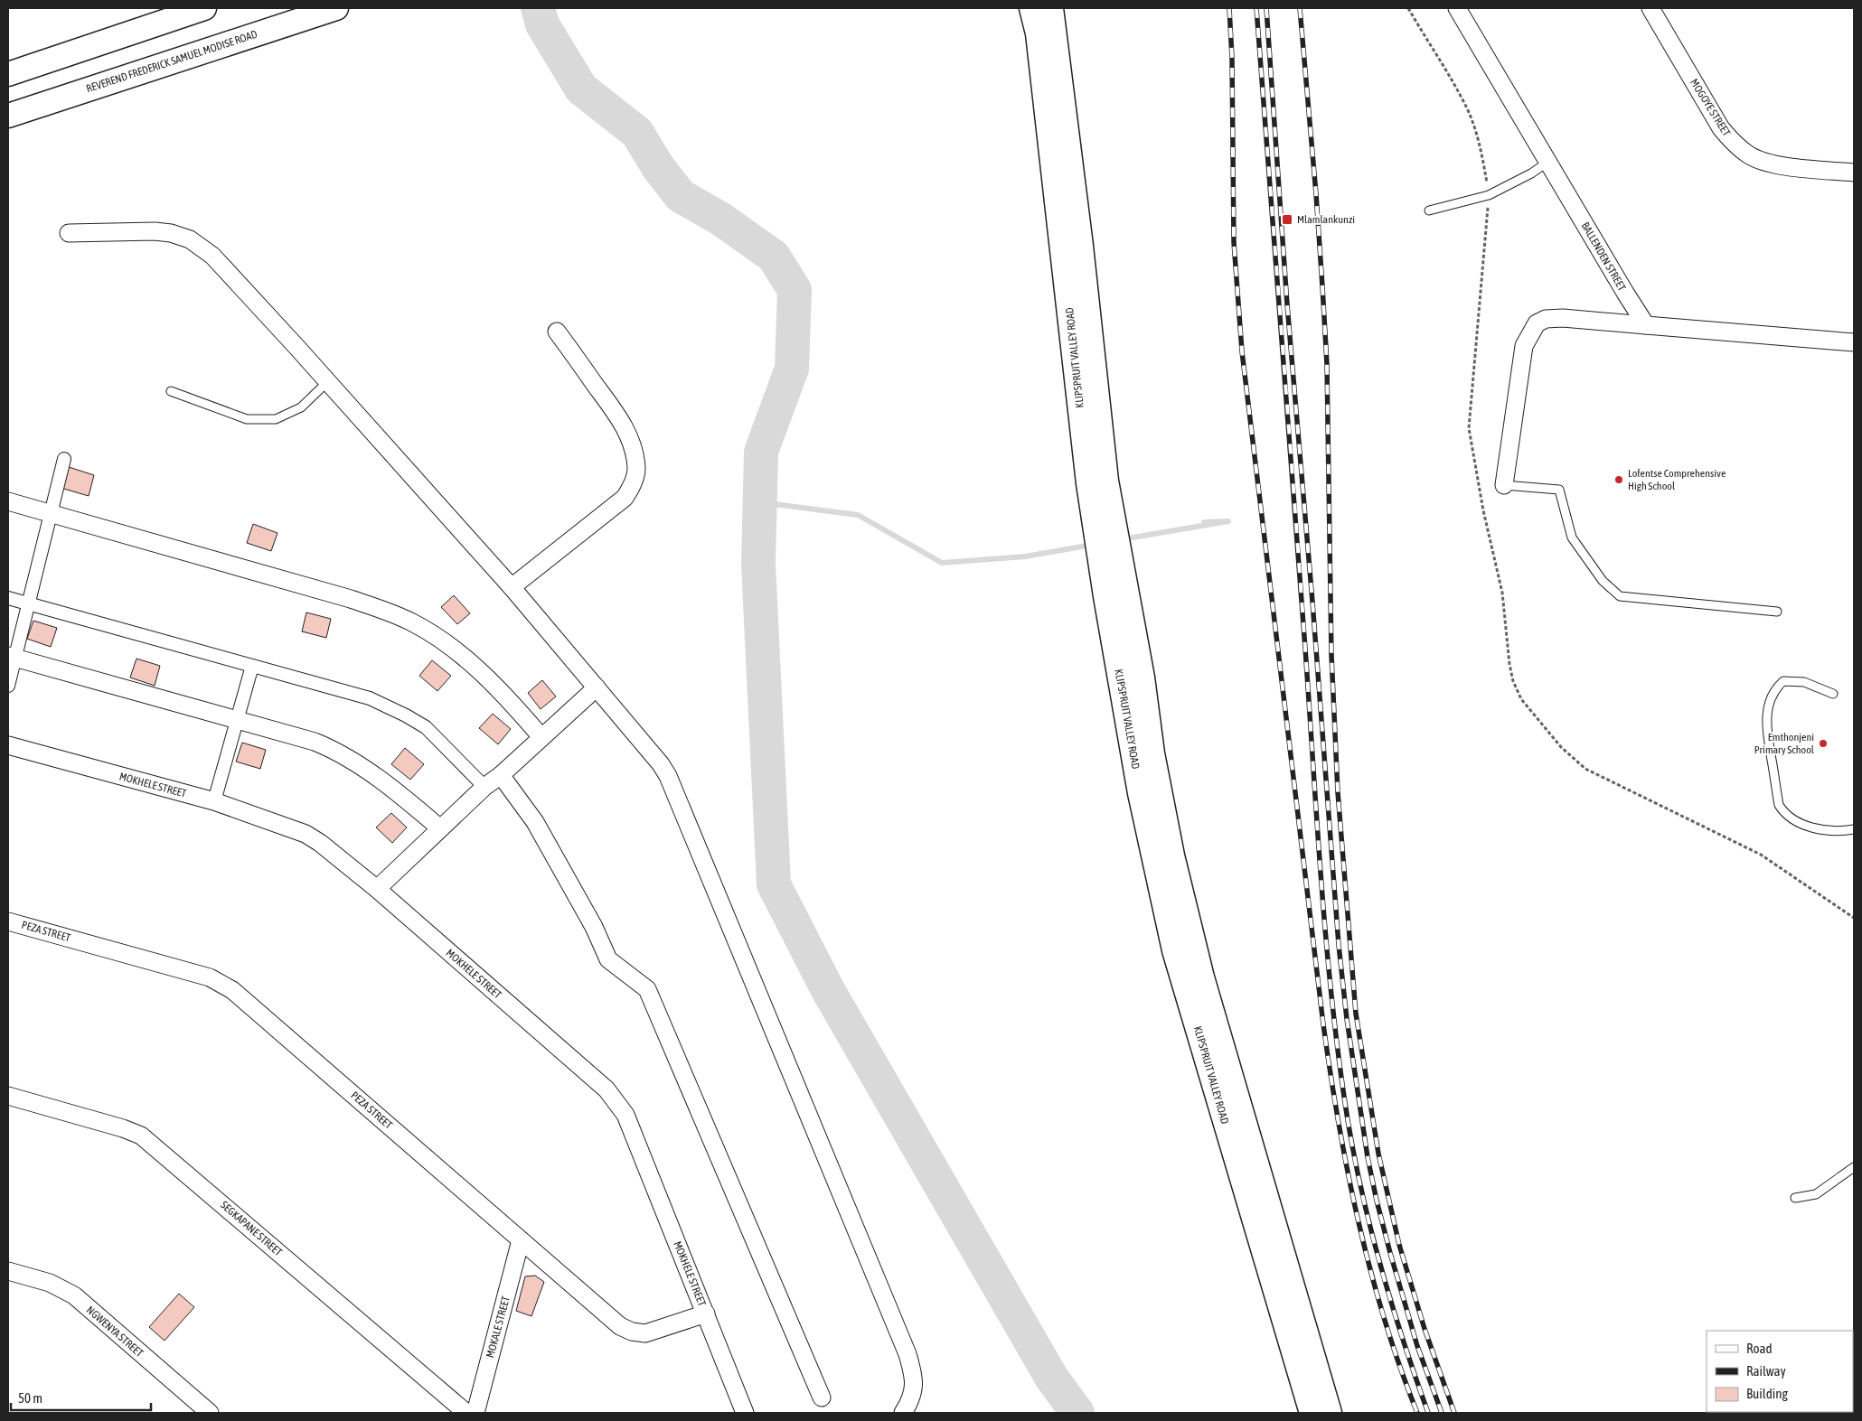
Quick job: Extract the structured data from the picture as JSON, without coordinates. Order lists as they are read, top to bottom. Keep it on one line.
{"streets":{"main road":["REVEREND FREDERICK SAMUEL MODISE ROAD","KLIPSPRUIT VALLEY ROAD"],"street":["MOGOYE STREET","BALLENDEN STREET","MOKHELE STREET","PEZA STREET","SEGKAPANE STREET","MOKALE STREET","NGWENYA STREET"]},"crossings":[["MOKHELE STREET","PEZA STREET"],["PEZA STREET","MOKALE STREET"]],"places":{"transit":["Mlamlankunzi"],"other":["Lofentse Comprehensive High School","Emthonjeni Primary School"]},"legend":["Road","Railway","Building"],"scale_bar":"50 m"}
